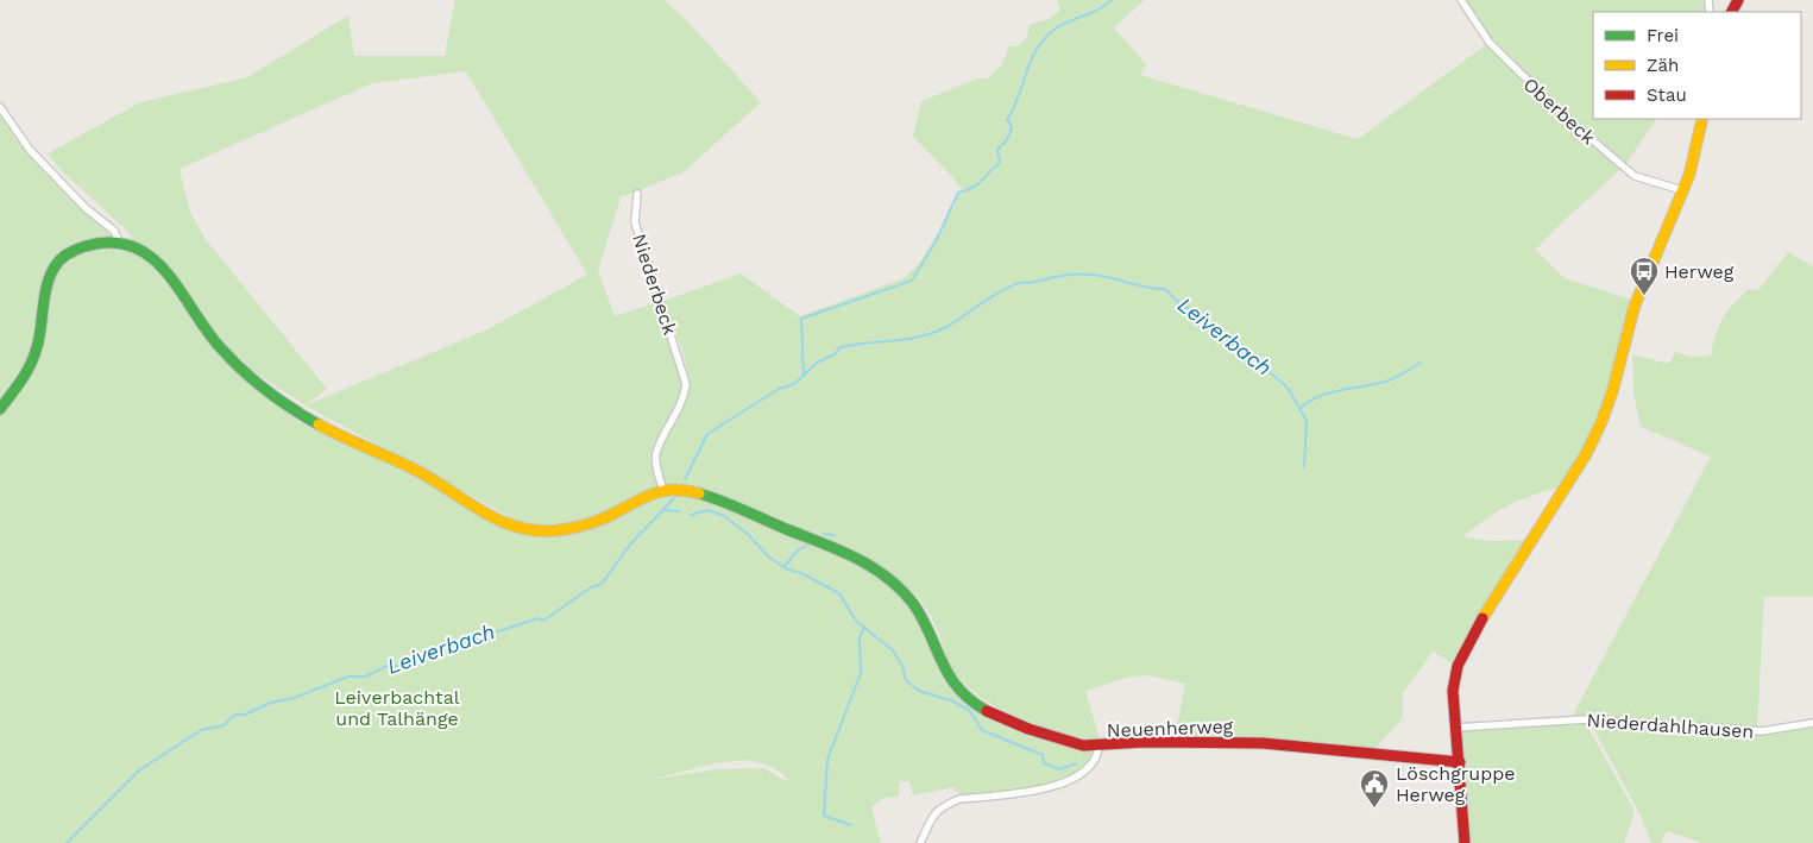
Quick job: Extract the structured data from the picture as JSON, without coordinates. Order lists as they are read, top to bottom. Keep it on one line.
{"streets":{"street":["Oberbeck","Niederbeck","Niederdahlhausen","Neuenherweg"]},"water":["Leiverbach"],"parks":["Leiverbachtal und Talhänge"],"places":{"bus stop":["Herweg"],"public building":["Löschgruppe Herweg"]},"legend":["Frei","Zäh","Stau"]}
